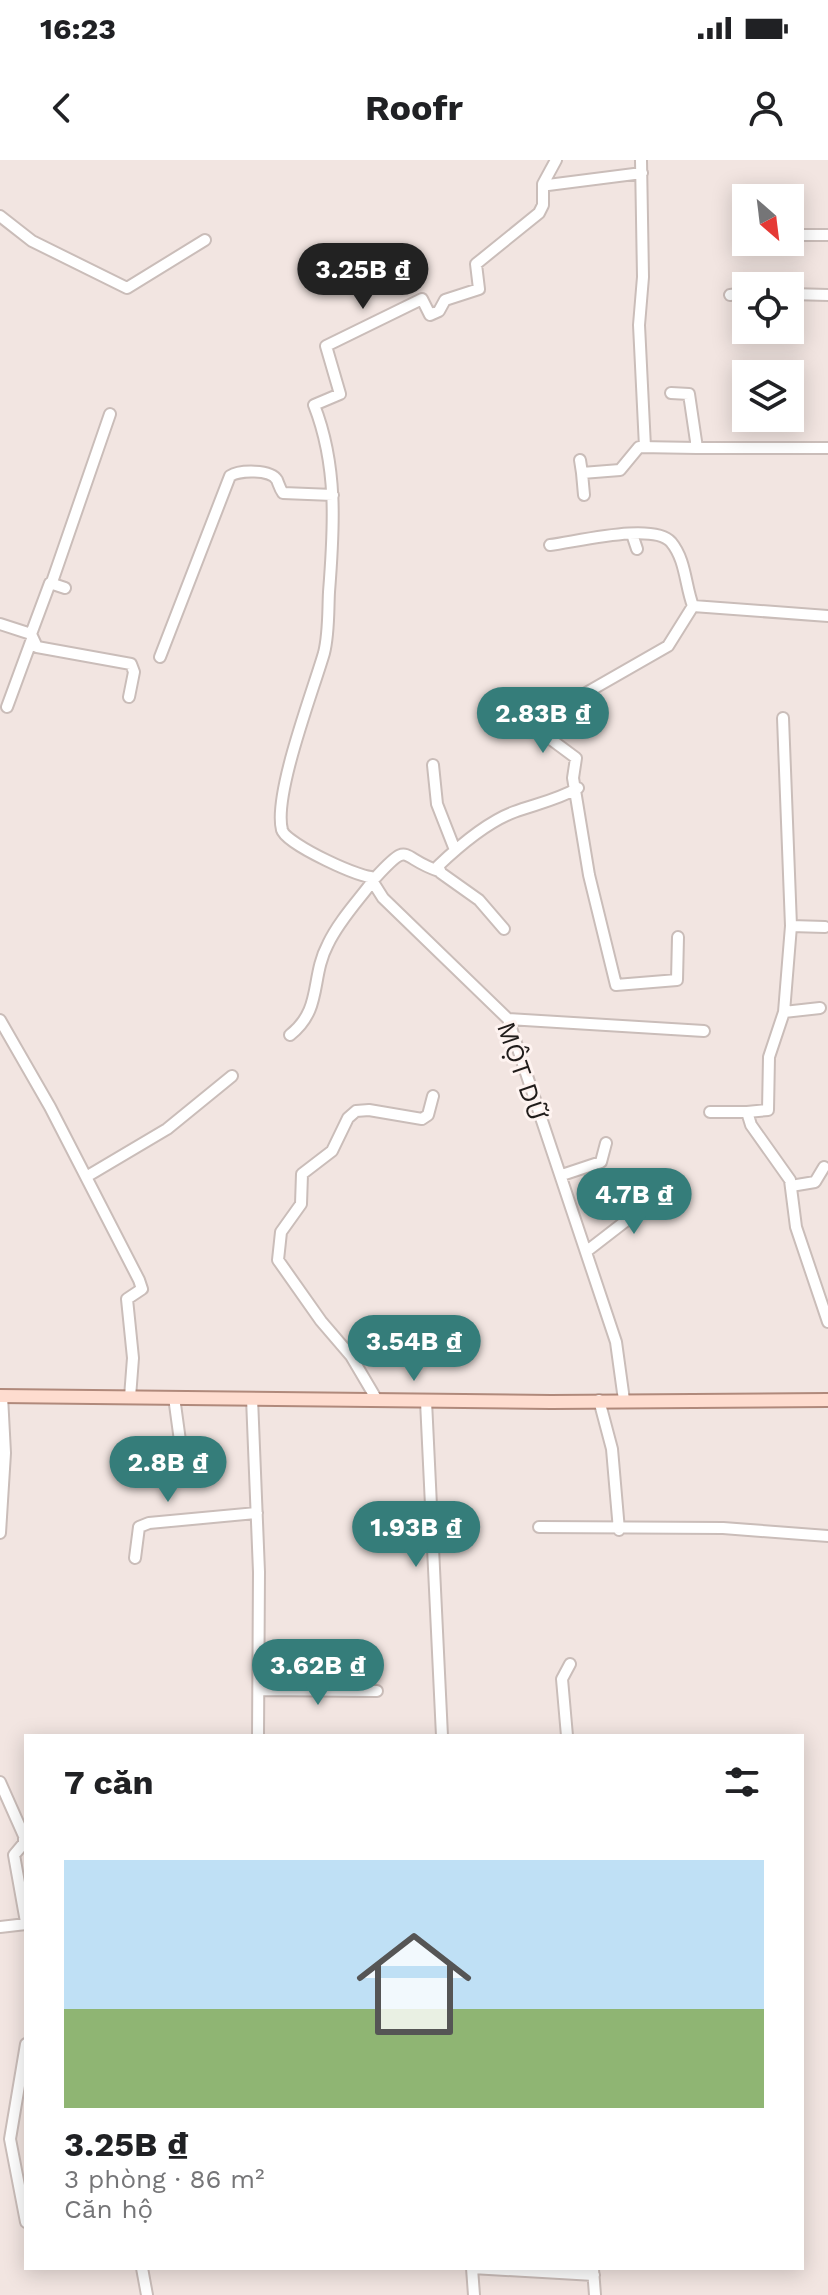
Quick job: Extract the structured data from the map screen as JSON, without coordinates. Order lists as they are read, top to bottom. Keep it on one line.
{"streets":{"street":["MỘT DỮ"]},"north":"bottom right","page":{"status":"16:23","header":"Roofr","price":["3.25B ₫","2.83B ₫","4.7B ₫","3.54B ₫","2.8B ₫","1.93B ₫","3.62B ₫"],"heading":"7 căn","list":[{"name":"3.25B ₫","note":"3 phòng · 86 m² · Căn hộ"}]}}
